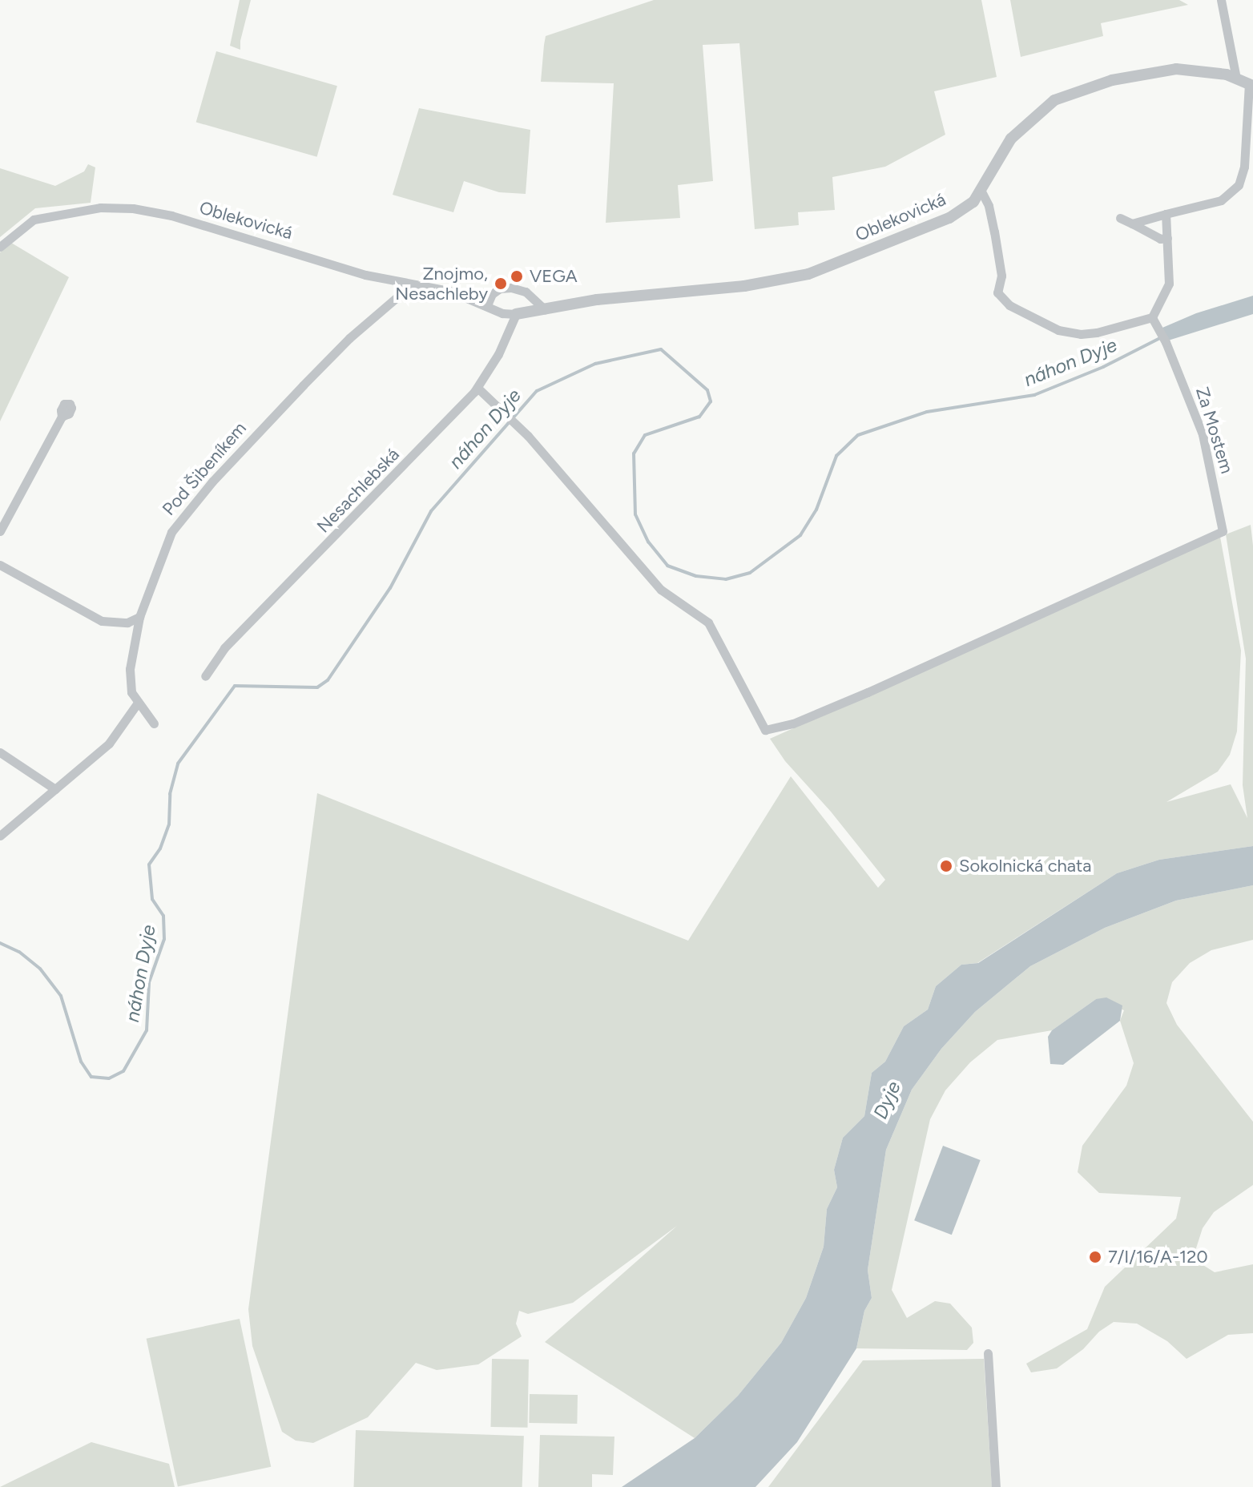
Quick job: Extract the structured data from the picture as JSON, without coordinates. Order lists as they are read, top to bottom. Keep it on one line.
{"streets":{"street":["Oblekovická","Za Mostem","Pod Šibeníkem","Nesachlebská"]},"crossings":[["Oblekovická","Pod Šibeníkem"],["Oblekovická","Nesachlebská"],["Za Mostem","Nesachlebská"]],"water":["náhon Dyje","Dyje"],"places":["VEGA","Znojmo, Nesachleby","Sokolnická chata","7/I/16/A-120"]}
